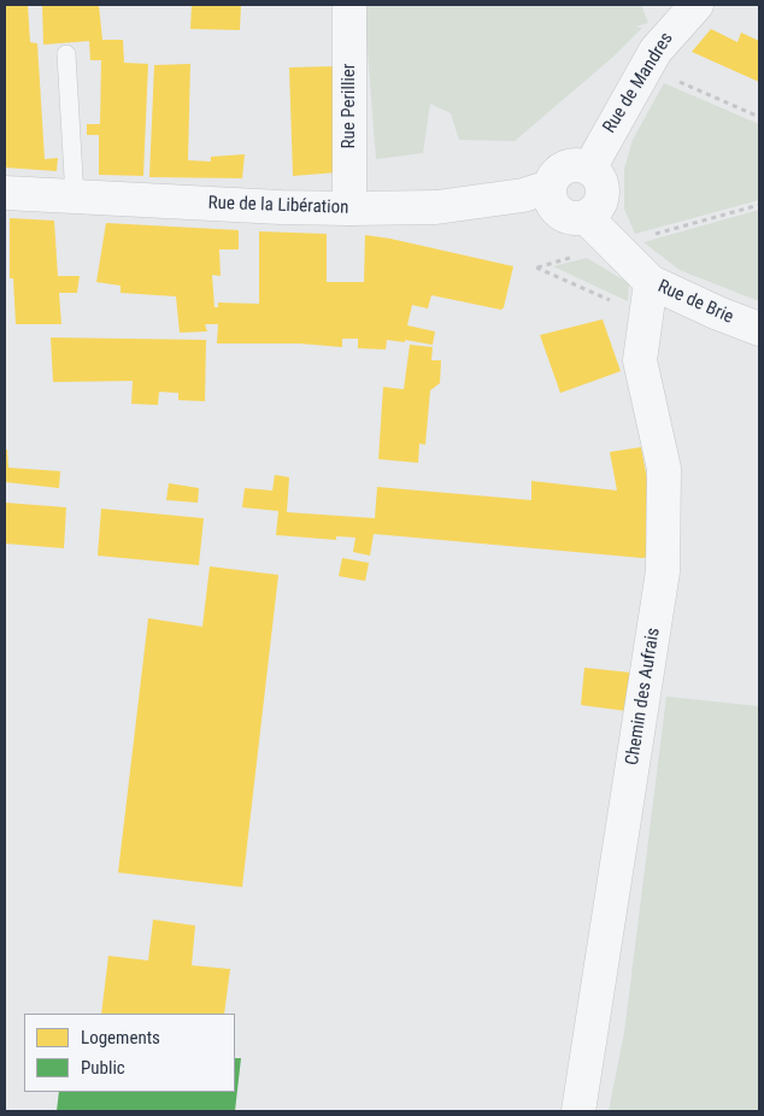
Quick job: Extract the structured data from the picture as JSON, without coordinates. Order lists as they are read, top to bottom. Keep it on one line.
{"streets":{"street":["Rue de Mandres","Rue Perillier","Rue de la Libération","Rue de Brie","Chemin des Aufrais"]},"crossings":[["Rue de Mandres","Rue de la Libération"],["Rue de Mandres","Rue de Brie"],["Rue Perillier","Rue de la Libération"],["Rue de la Libération","Rue de Brie"],["Rue de Brie","Chemin des Aufrais"]],"legend":["Logements","Public"]}
